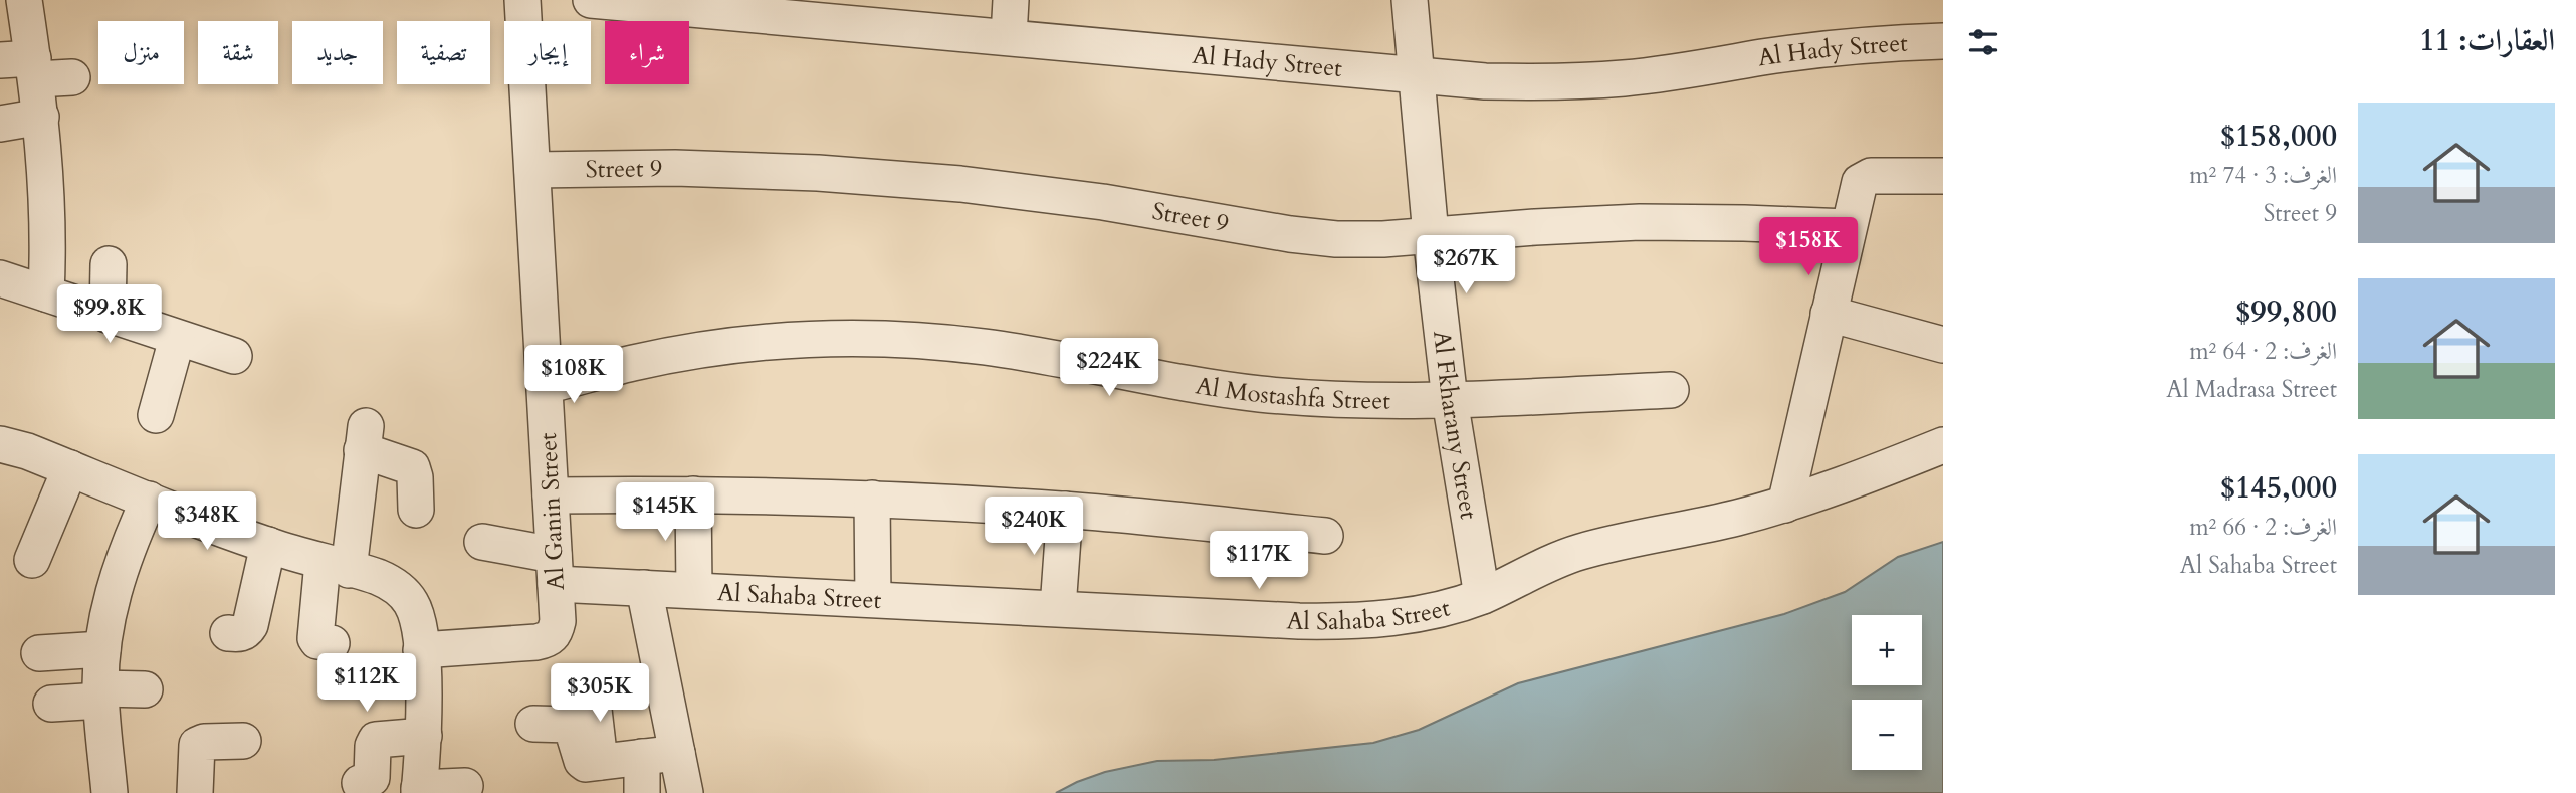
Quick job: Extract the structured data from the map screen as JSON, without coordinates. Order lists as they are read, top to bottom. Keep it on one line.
{"streets":{"street":["Al Hady Street","Street 9","Al Mostashfa Street","Al Fkharany Street","Al Ganin Street","Al Sahaba Street"]},"crossings":[["Al Hady Street","Al Fkharany Street"],["Street 9","Al Fkharany Street"],["Street 9","Al Ganin Street"],["Al Mostashfa Street","Al Fkharany Street"],["Al Mostashfa Street","Al Ganin Street"],["Al Fkharany Street","Al Sahaba Street"],["Al Ganin Street","Al Sahaba Street"]],"page":{"heading":"العقارات: 11","chip":["شراء","إيجار","تصفية","جديد","شقة","منزل"],"list":[{"name":"$158,000","note":"الغرف: 3 · 74 m² · Street 9"},{"name":"$99,800","note":"الغرف: 2 · 64 m² · Al Madrasa Street"},{"name":"$145,000","note":"الغرف: 2 · 66 m² · Al Sahaba Street"}],"price":["$158K","$267K","$99.8K","$224K","$108K","$145K","$348K","$240K","$117K","$112K","$305K"],"map_buttons":["+","−"]}}
